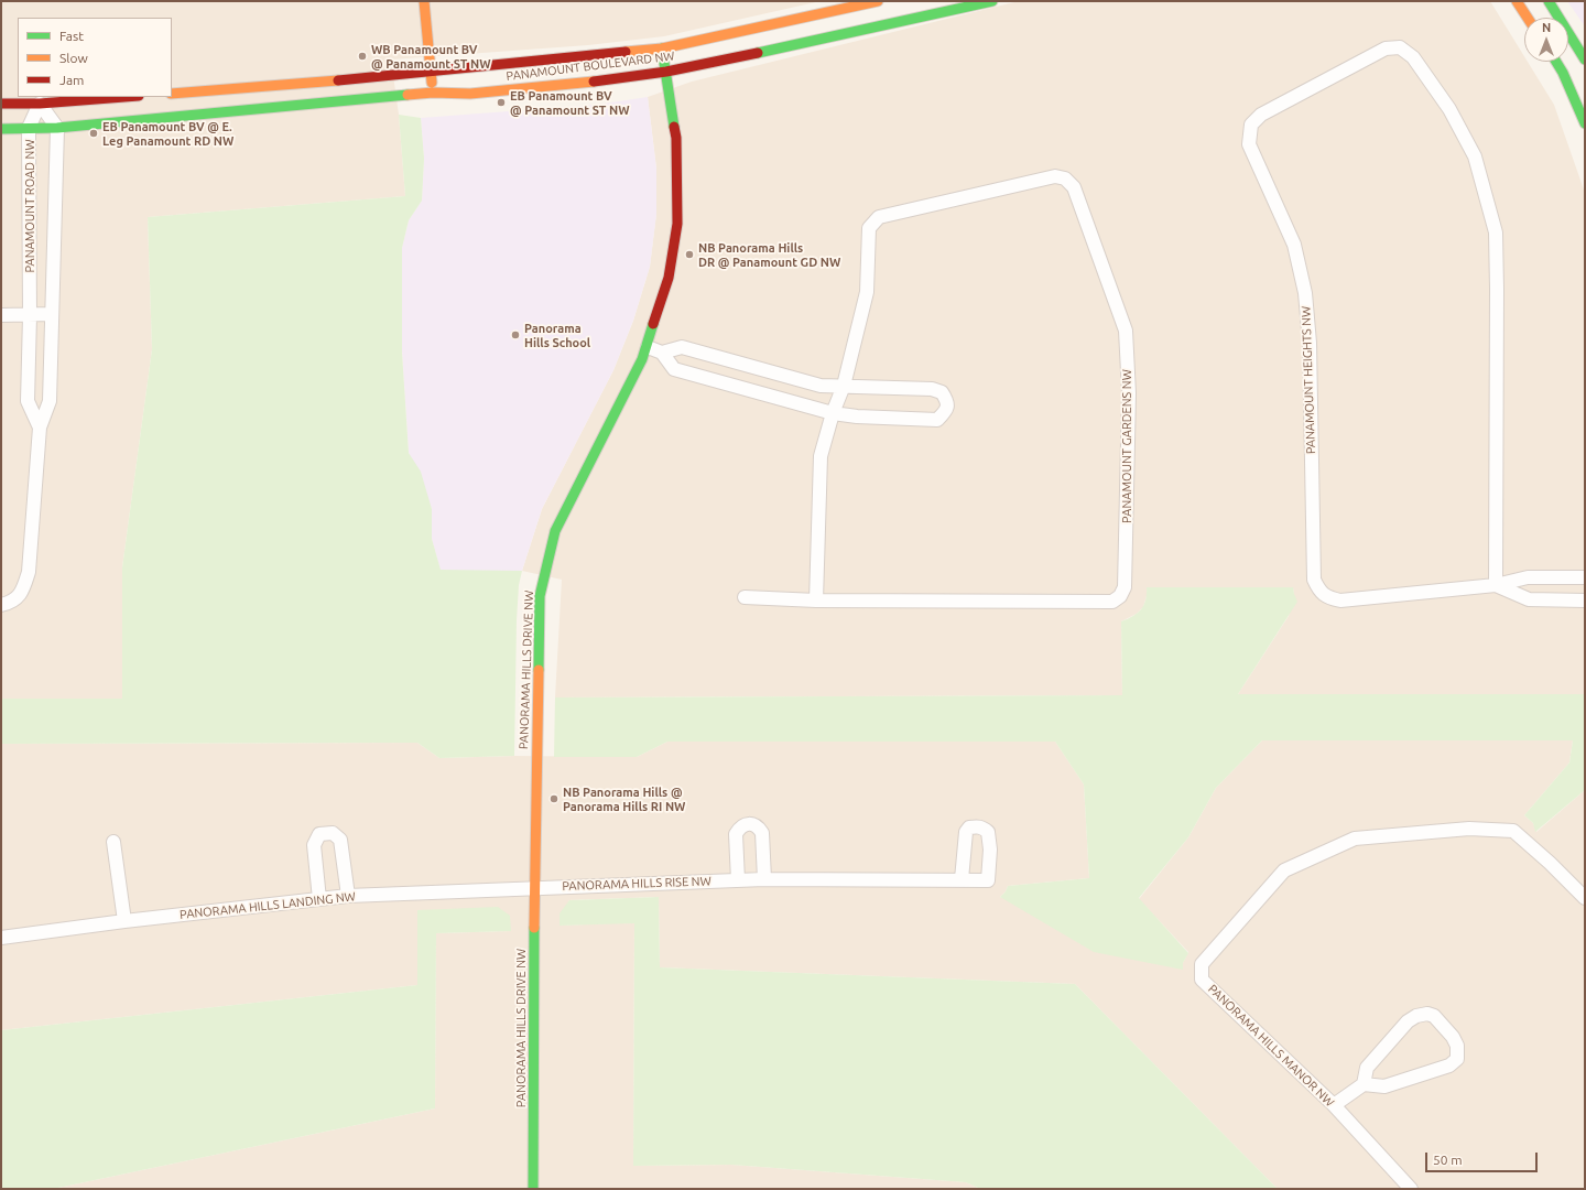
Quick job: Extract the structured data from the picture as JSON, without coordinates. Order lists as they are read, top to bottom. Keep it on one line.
{"streets":{"street":["PANAMOUNT BOULEVARD NW","PANAMOUNT ROAD NW","PANAMOUNT HEIGHTS NW","PANAMOUNT GARDENS NW","PANORAMA HILLS DRIVE NW","PANORAMA HILLS RISE NW","PANORAMA HILLS LANDING NW","PANORAMA HILLS MANOR NW"]},"crossings":[["PANAMOUNT BOULEVARD NW","PANAMOUNT ROAD NW"],["PANAMOUNT BOULEVARD NW","PANORAMA HILLS DRIVE NW"],["PANORAMA HILLS DRIVE NW","PANORAMA HILLS RISE NW"],["PANORAMA HILLS DRIVE NW","PANORAMA HILLS LANDING NW"],["PANORAMA HILLS RISE NW","PANORAMA HILLS LANDING NW"]],"places":["WB Panamount BV @ Panamount ST NW","EB Panamount BV @ Panamount ST NW","EB Panamount BV @ E. Leg Panamount RD NW","NB Panorama Hills DR @ Panamount GD NW","Panorama Hills School","NB Panorama Hills @ Panorama Hills RI NW"],"legend":["Fast","Slow","Jam"],"scale_bar":"50 m","north":"top"}
